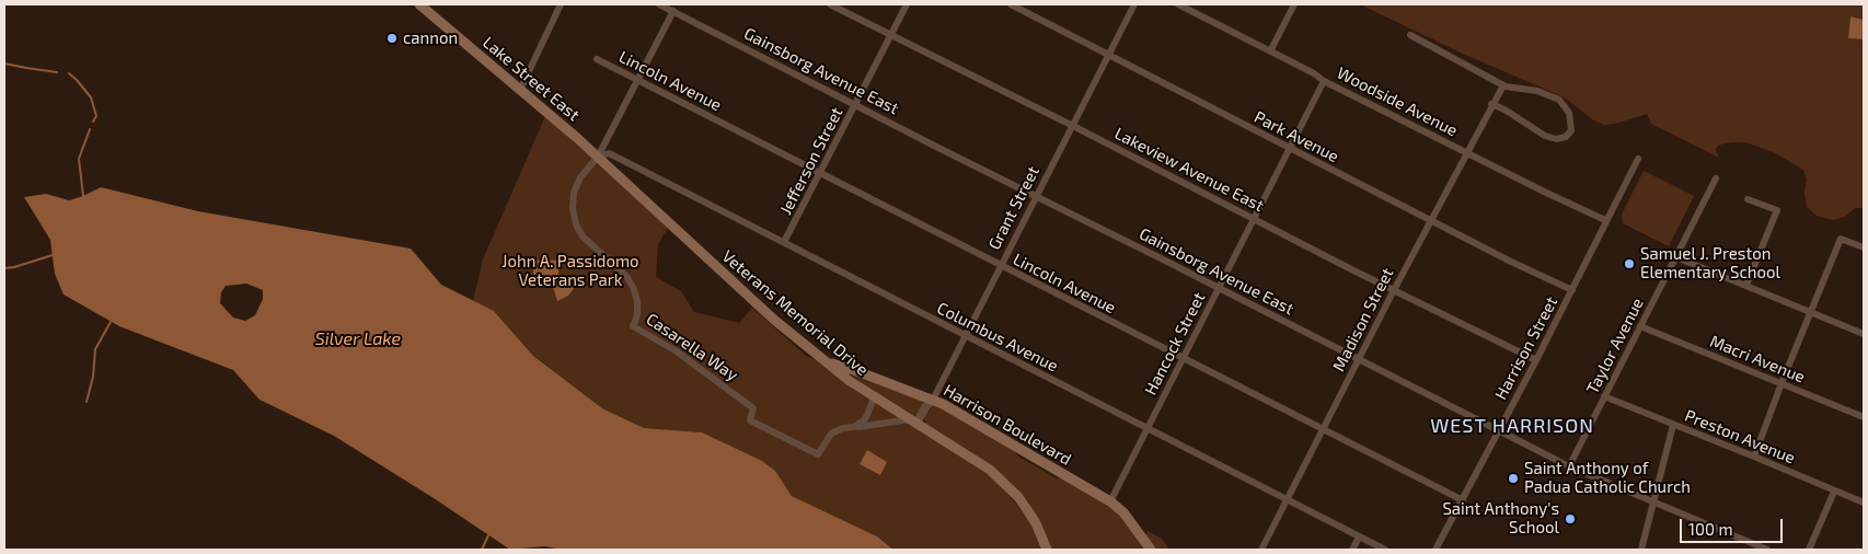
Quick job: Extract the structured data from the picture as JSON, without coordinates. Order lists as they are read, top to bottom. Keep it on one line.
{"streets":{"main road":["Lake Street East","Veterans Memorial Drive","Harrison Boulevard"],"street":["Gainsborg Avenue East","Lincoln Avenue","Woodside Avenue","Park Avenue","Jefferson Street","Lakeview Avenue East","Grant Street","Madison Street","Columbus Avenue","Hancock Street","Taylor Avenue","Casarella Way","Harrison Street","Macri Avenue","Preston Avenue"]},"crossings":[["Gainsborg Avenue East","Jefferson Street"],["Gainsborg Avenue East","Grant Street"],["Gainsborg Avenue East","Madison Street"],["Gainsborg Avenue East","Hancock Street"],["Gainsborg Avenue East","Taylor Avenue"],["Gainsborg Avenue East","Casarella Way"],["Gainsborg Avenue East","Harrison Street"],["Lake Street East","Veterans Memorial Drive"],["Lake Street East","Columbus Avenue"],["Lake Street East","Casarella Way"],["Lincoln Avenue","Jefferson Street"],["Lincoln Avenue","Grant Street"],["Lincoln Avenue","Madison Street"],["Lincoln Avenue","Hancock Street"],["Lincoln Avenue","Casarella Way"],["Lincoln Avenue","Harrison Street"],["Woodside Avenue","Madison Street"],["Woodside Avenue","Hancock Street"],["Woodside Avenue","Harrison Street"],["Park Avenue","Grant Street"],["Park Avenue","Madison Street"],["Park Avenue","Hancock Street"],["Park Avenue","Harrison Street"],["Jefferson Street","Lakeview Avenue East"],["Jefferson Street","Columbus Avenue"],["Lakeview Avenue East","Grant Street"],["Lakeview Avenue East","Madison Street"],["Lakeview Avenue East","Hancock Street"],["Lakeview Avenue East","Harrison Street"],["Grant Street","Veterans Memorial Drive"],["Grant Street","Columbus Avenue"],["Grant Street","Harrison Boulevard"],["Veterans Memorial Drive","Columbus Avenue"],["Veterans Memorial Drive","Casarella Way"],["Veterans Memorial Drive","Harrison Boulevard"],["Madison Street","Columbus Avenue"],["Columbus Avenue","Hancock Street"],["Columbus Avenue","Casarella Way"],["Hancock Street","Harrison Boulevard"],["Taylor Avenue","Macri Avenue"],["Taylor Avenue","Preston Avenue"]],"districts":["WEST HARRISON"],"water":["Silver Lake"],"parks":["John A. Passidomo Veterans Park"],"places":["cannon","Samuel J. Preston Elementary School","Saint Anthony of Padua Catholic Church","Saint Anthony's School"],"scale_bar":"100 m"}
